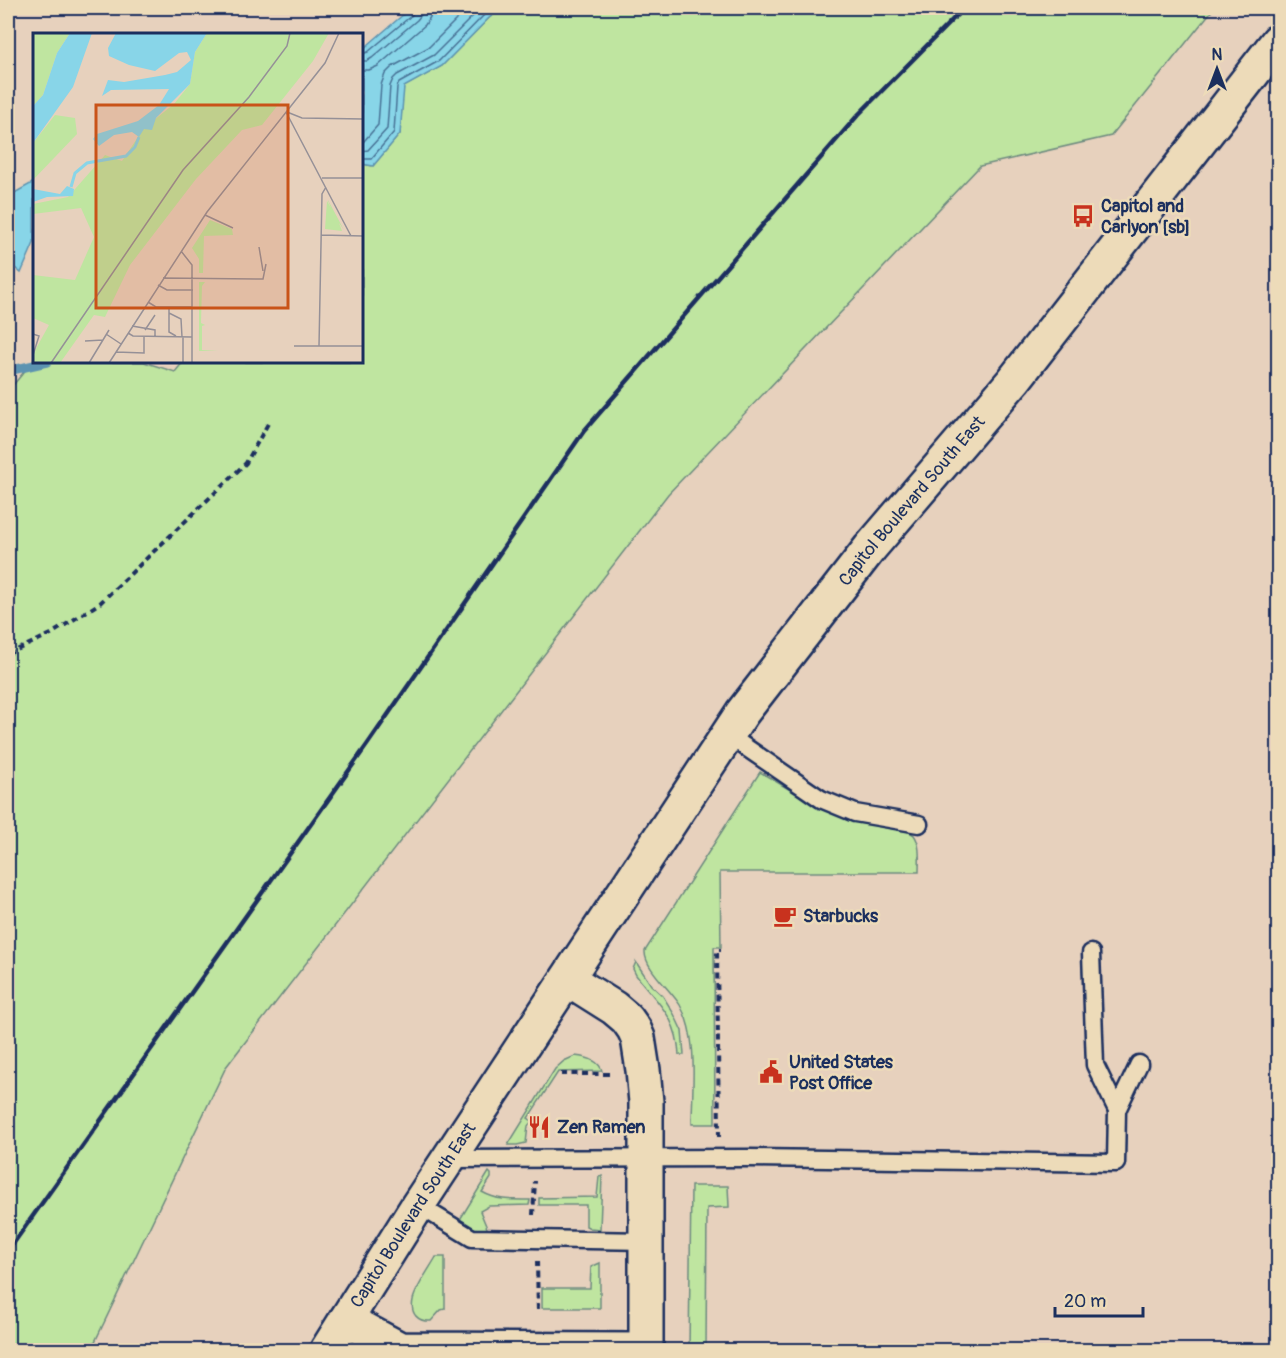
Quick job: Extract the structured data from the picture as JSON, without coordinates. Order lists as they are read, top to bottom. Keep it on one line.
{"streets":{"main road":["Capitol Boulevard South East"]},"places":{"bus stop":["Capitol and Carlyon [sb]"],"cafe":["Starbucks"],"public building":["United States Post Office"],"restaurant":["Zen Ramen"]},"scale_bar":"20 m","north":"top"}
